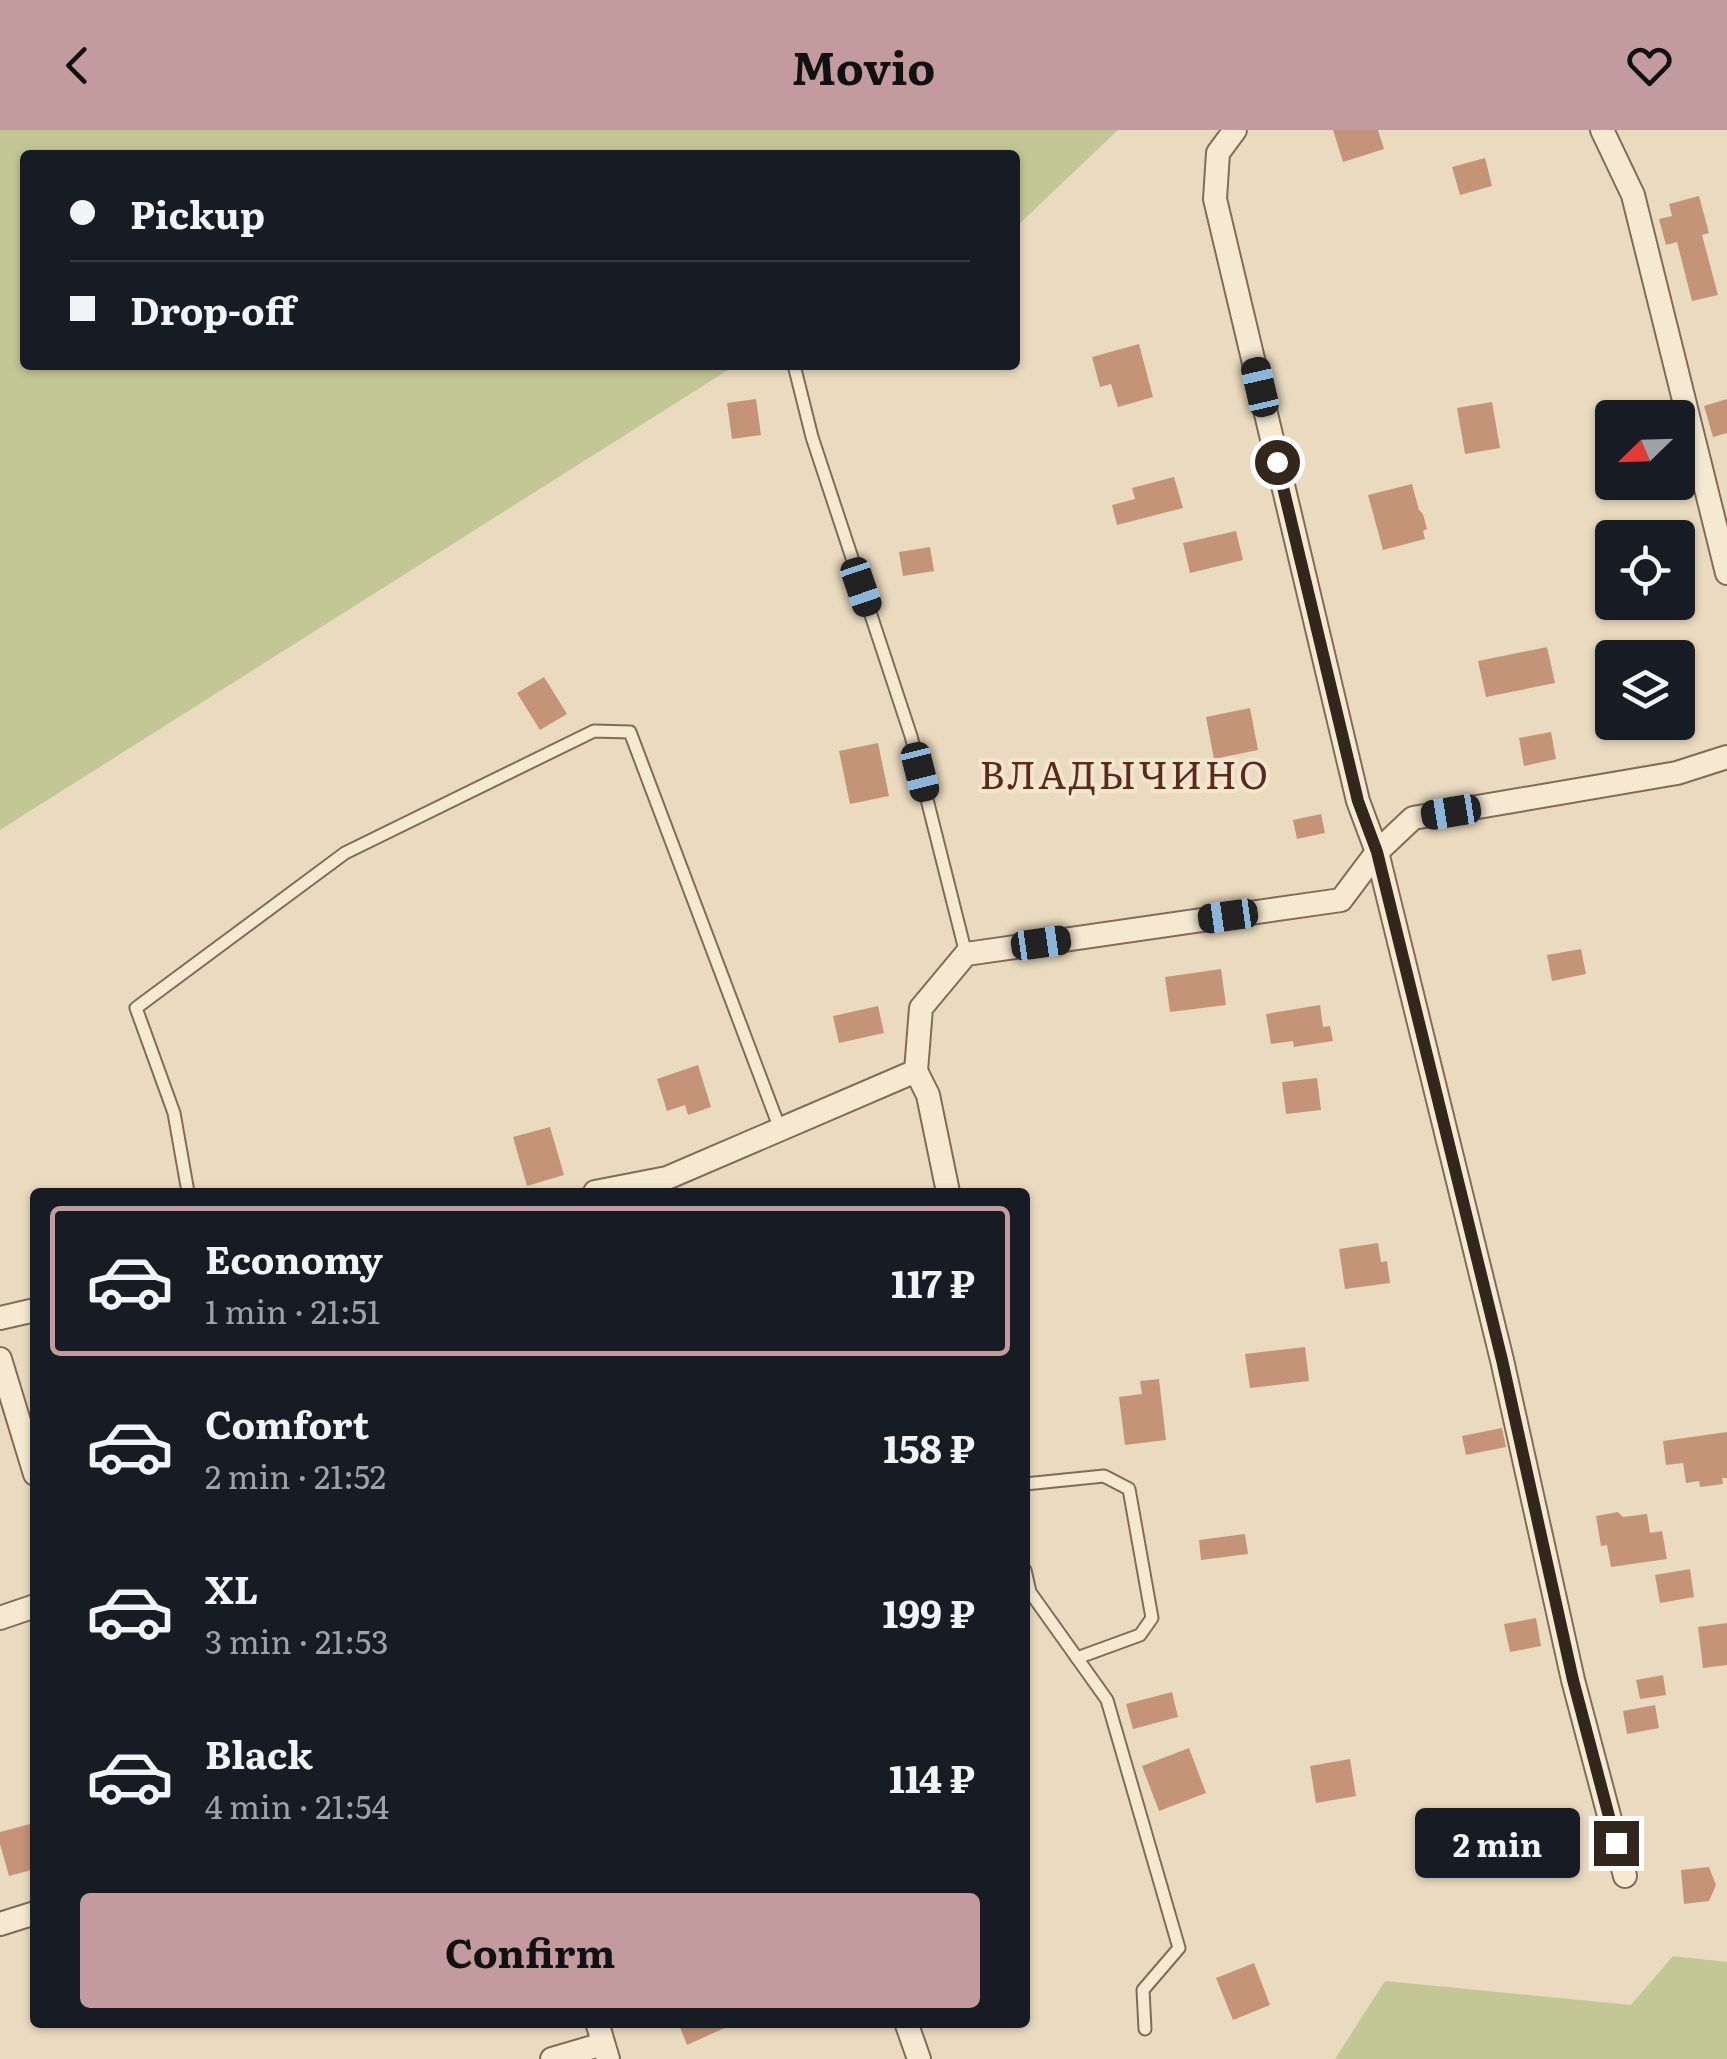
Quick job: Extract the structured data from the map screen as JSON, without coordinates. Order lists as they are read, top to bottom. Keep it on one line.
{"districts":["ВЛАДЫЧИНО"],"north":"bottom left","page":{"header":"Movio","banner":["Pickup","Drop-off"],"list":[{"name":"Economy","note":"1 min · 21:51","value":"117 ₽"},{"name":"Comfort","note":"2 min · 21:52","value":"158 ₽"},{"name":"XL","note":"3 min · 21:53","value":"199 ₽"},{"name":"Black","note":"4 min · 21:54","value":"114 ₽"}],"bubble":"2 min","buttons":"Confirm"}}
